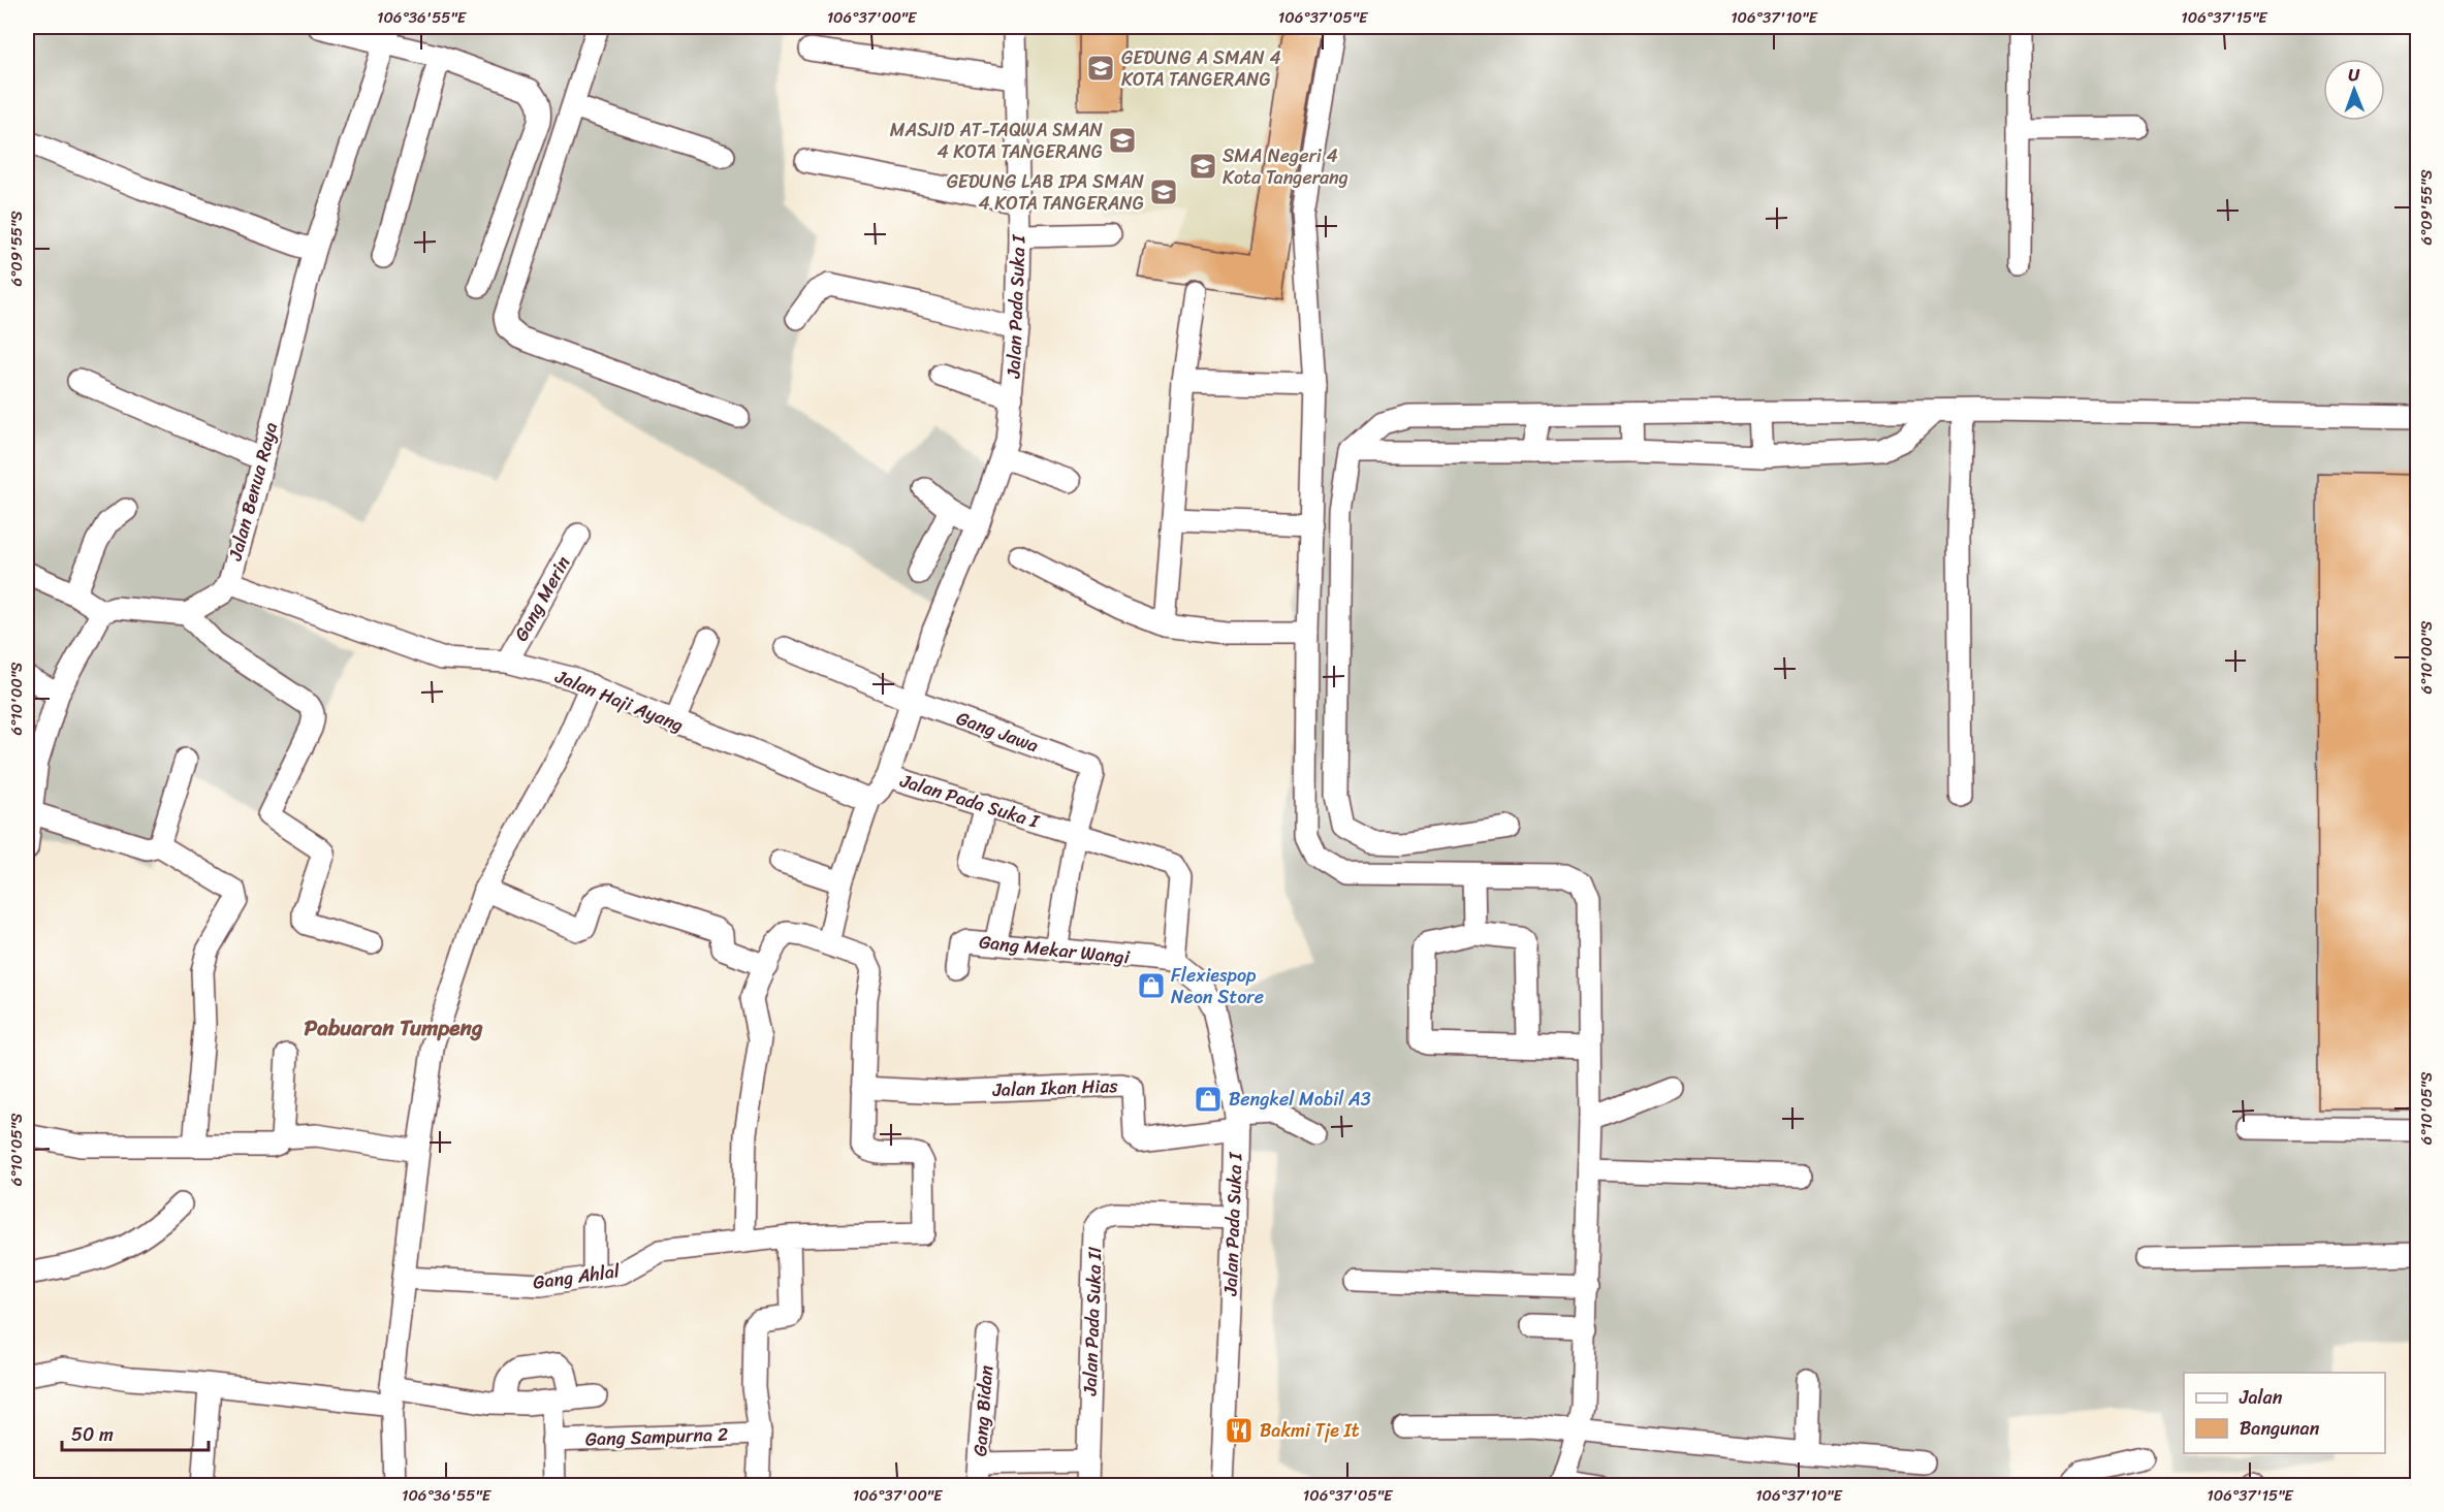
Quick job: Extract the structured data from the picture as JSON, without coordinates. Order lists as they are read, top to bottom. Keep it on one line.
{"streets":{"street":["Jalan Pada Suka I","Jalan Benua Raya","Gang Merin","Jalan Haji Ayang","Gang Jawa","Gang Mekar Wangi","Jalan Ikan Hias","Gang Ahlal","Jalan Pada Suka II","Gang Bidan","Gang Sampurna 2"]},"crossings":[["Jalan Pada Suka I","Gang Jawa"],["Jalan Pada Suka I","Gang Mekar Wangi"],["Jalan Pada Suka I","Jalan Ikan Hias"],["Jalan Pada Suka I","Jalan Pada Suka II"],["Jalan Benua Raya","Jalan Haji Ayang"],["Gang Merin","Jalan Haji Ayang"],["Jalan Ikan Hias","Gang Ahlal"]],"districts":["Pabuaran Tumpeng"],"places":{"school or university":["GEDUNG A SMAN 4 KOTA TANGERANG","MASJID AT-TAQWA SMAN 4 KOTA TANGERANG","SMA Negeri 4 Kota Tangerang","GEDUNG LAB IPA SMAN 4 KOTA TANGERANG"],"shop":["Flexiespop Neon Store","Bengkel Mobil A3"],"restaurant":["Bakmi Tje It"]},"legend":["Jalan","Bangunan"],"scale_bar":"50 m","north":"top","coordinates":["106°36'55\"E","106°37'00\"E","106°37'05\"E","106°37'10\"E","106°37'15\"E","6°09'55\"S","6°10'00\"S","6°10'05\"S"]}
